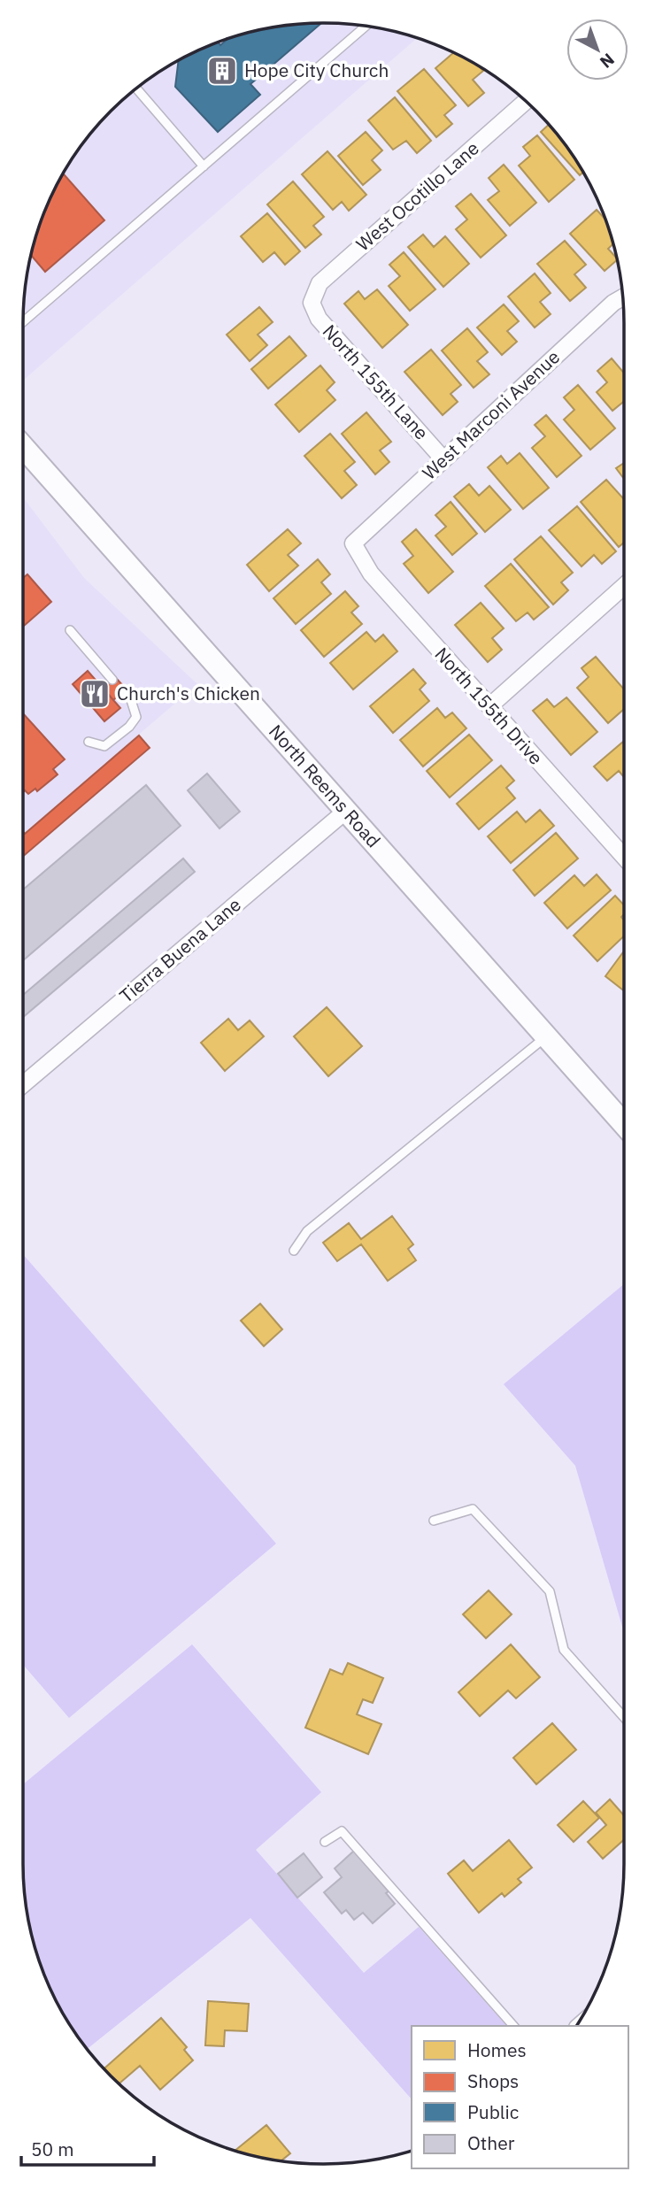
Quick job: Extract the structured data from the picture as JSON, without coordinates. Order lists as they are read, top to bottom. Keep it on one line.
{"streets":{"main road":["North Reems Road"],"street":["West Ocotillo Lane","North 155th Lane","West Marconi Avenue","North 155th Drive","Tierra Buena Lane"]},"crossings":[["West Ocotillo Lane","North 155th Lane"],["North 155th Lane","West Marconi Avenue"],["West Marconi Avenue","North 155th Drive"],["North Reems Road","Tierra Buena Lane"]],"places":{"building":["Hope City Church"],"restaurant":["Church's Chicken"]},"legend":["Homes","Shops","Public","Other"],"scale_bar":"50 m","north":"bottom right"}
